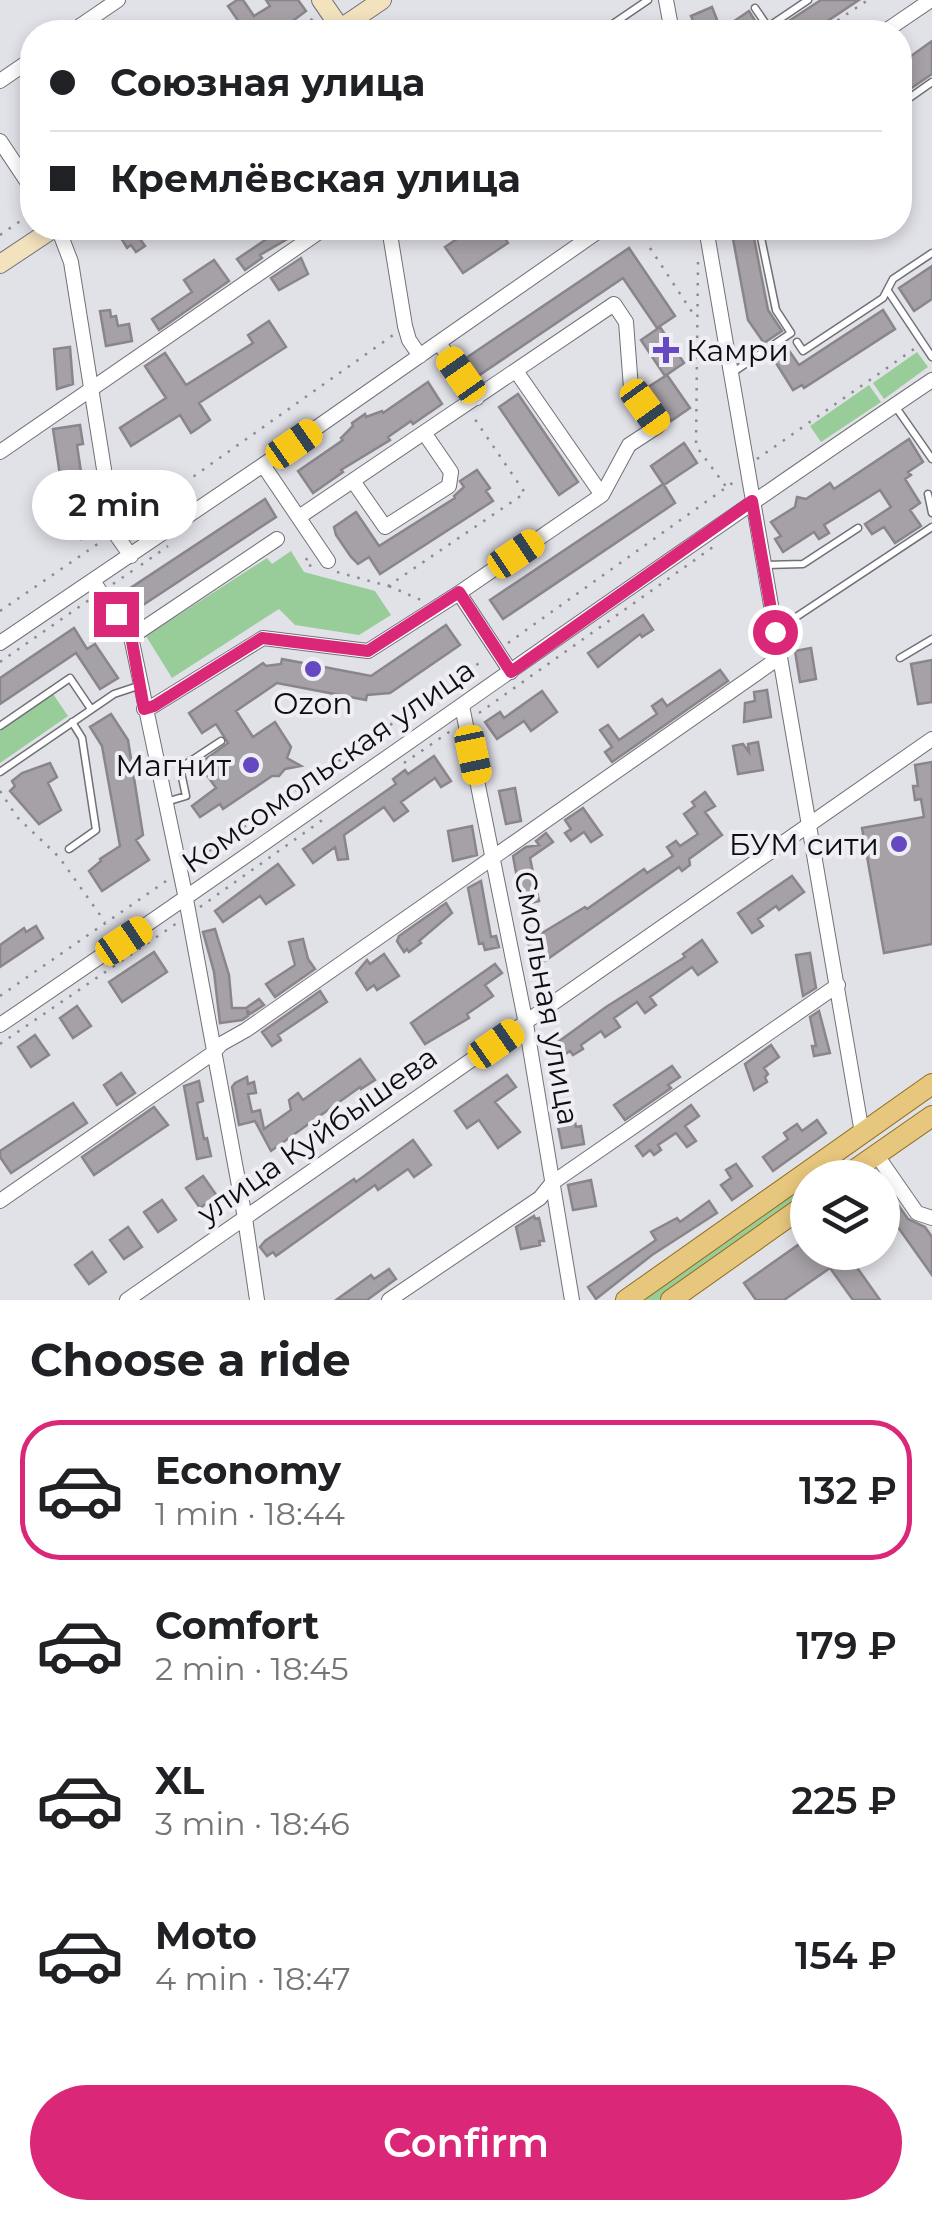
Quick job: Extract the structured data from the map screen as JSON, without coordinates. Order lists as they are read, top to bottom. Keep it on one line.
{"streets":{"street":["Комсомольская улица","Смольная улица","улица Куйбышева"]},"crossings":[["Комсомольская улица","Смольная улица"],["Смольная улица","улица Куйбышева"]],"places":{"health":["Камри"],"other":["Ozon","Магнит","БУМ сити"]},"page":{"banner":["Союзная улица","Кремлёвская улица"],"bubble":"2 min","heading":"Choose a ride","list":[{"name":"Economy","note":"1 min · 18:44","value":"132 ₽"},{"name":"Comfort","note":"2 min · 18:45","value":"179 ₽"},{"name":"XL","note":"3 min · 18:46","value":"225 ₽"},{"name":"Moto","note":"4 min · 18:47","value":"154 ₽"}],"buttons":"Confirm"}}
